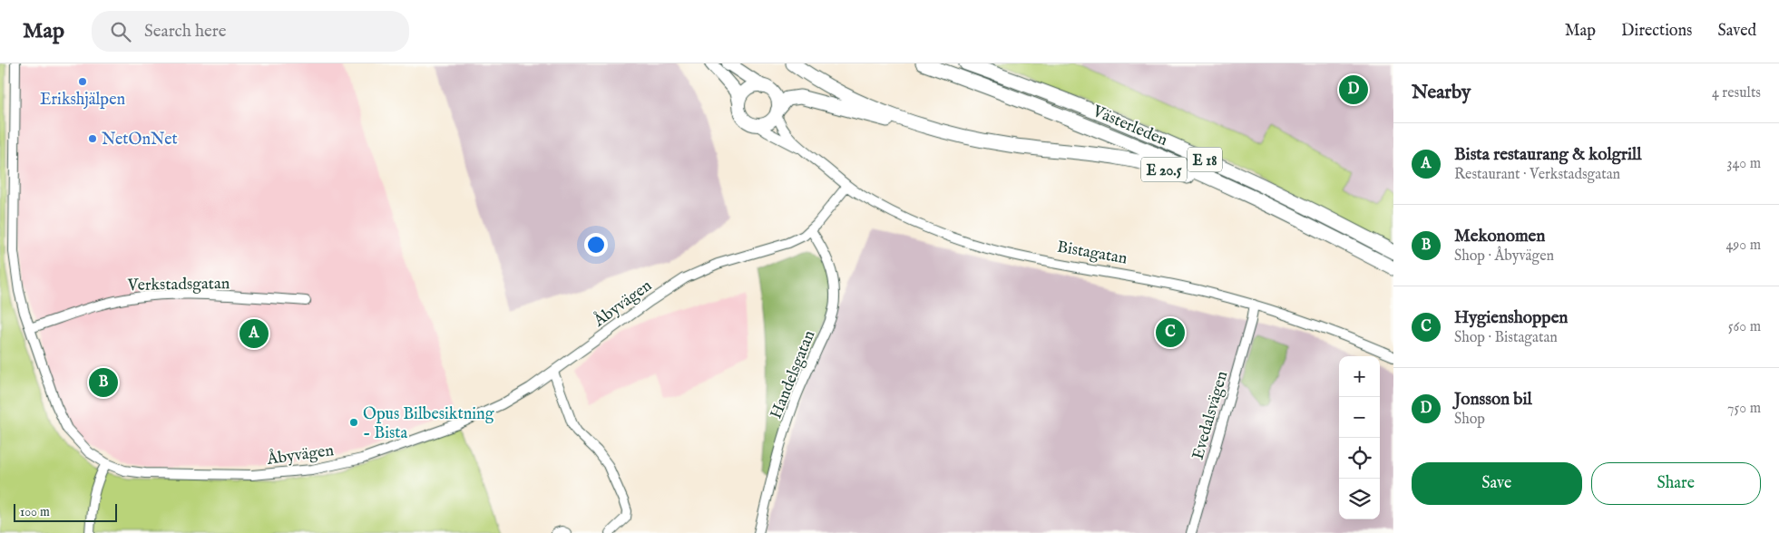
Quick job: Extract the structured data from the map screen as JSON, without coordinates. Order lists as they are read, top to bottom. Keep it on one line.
{"streets":{"highway":["Västerleden","E 18","E 20.5"],"street":["Bistagatan","Verkstadsgatan","Åbyvägen","Handelsgatan","Evedalsvägen"]},"crossings":[["Västerleden","E 20.5"],["E 20.5","Bistagatan"],["Bistagatan","Åbyvägen"],["Bistagatan","Evedalsvägen"],["Verkstadsgatan","Åbyvägen"],["Åbyvägen","Handelsgatan"]],"places":["Erikshjälpen","NetOnNet","Opus Bilbesiktning - Bista"],"scale_bar":"100 m","page":{"header":"Map","search":"Search here","nav":["Map","Directions","Saved"],"heading":["Nearby","4 results"],"pins":["D","C","A","B"],"list":[{"mark":"A","name":"Bista restaurang & kolgrill","note":"Restaurant · Verkstadsgatan","value":"340 m"},{"mark":"B","name":"Mekonomen","note":"Shop · Åbyvägen","value":"490 m"},{"mark":"C","name":"Hygienshoppen","note":"Shop · Bistagatan","value":"560 m"},{"mark":"D","name":"Jonsson bil","note":"Shop","value":"750 m"}],"map_buttons":["+","−"],"buttons":["Save","Share"],"scale":"100 m"}}
